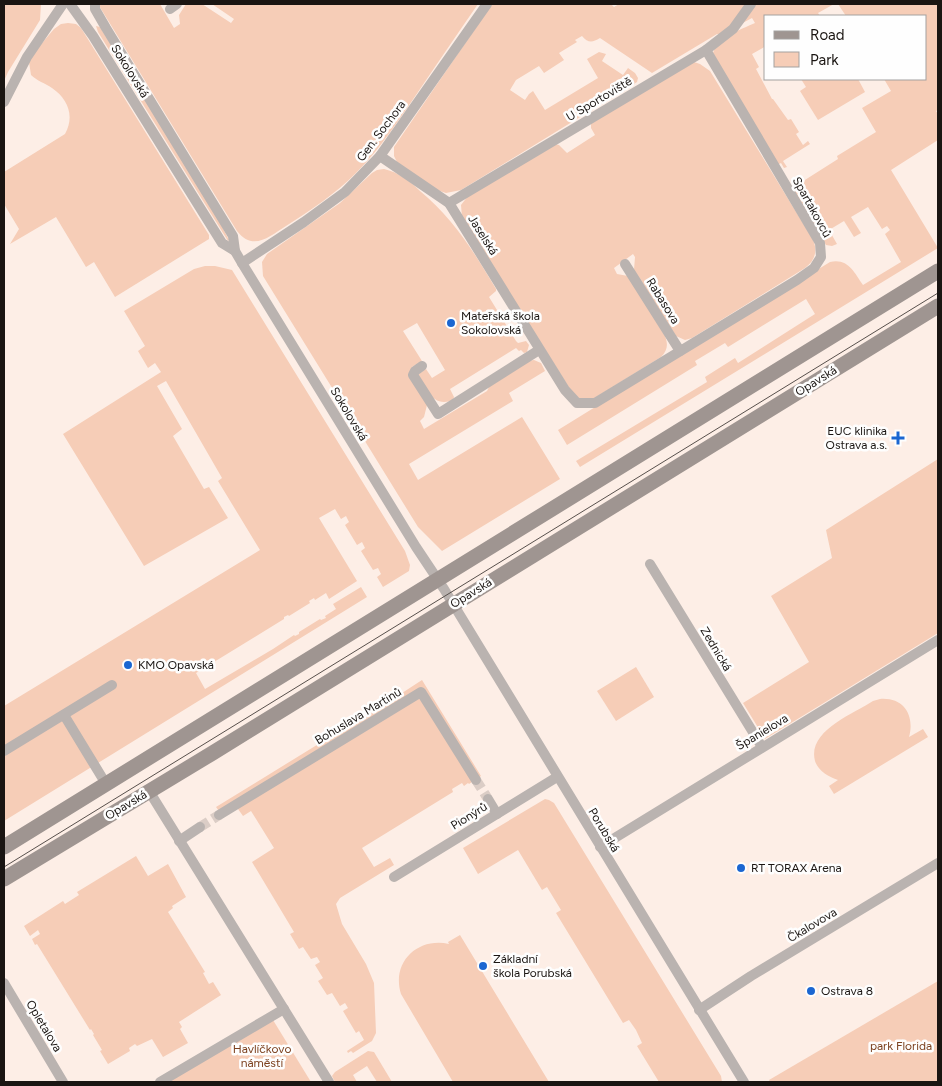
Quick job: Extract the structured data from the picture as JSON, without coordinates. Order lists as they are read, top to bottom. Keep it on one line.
{"streets":{"main road":["Opavská"],"street":["Sokolovská","U Sportoviště","Gen. Sochora","Spartakovců","Jaselská","Rabasova","Zednická","Bohuslava Martinů","Španielova","Pionýrů","Porubská","Čkalovova","Opletalova"]},"crossings":[["Sokolovská","Gen. Sochora"],["Sokolovská","Porubská"],["U Sportoviště","Spartakovců"],["U Sportoviště","Jaselská"],["Gen. Sochora","Jaselská"],["Spartakovců","Jaselská"],["Spartakovců","Rabasova"],["Jaselská","Rabasova"],["Opavská","Porubská"],["Zednická","Španielova"],["Španielova","Porubská"],["Pionýrů","Porubská"],["Porubská","Čkalovova"]],"parks":["park Florida","Havlíčkovo náměstí"],"places":{"other":["Mateřská škola Sokolovská","KMO Opavská","RT TORAX Arena","Základní škola Porubská","Ostrava 8"],"health":["EUC klinika Ostrava a.s."]},"legend":["Road","Park"]}
